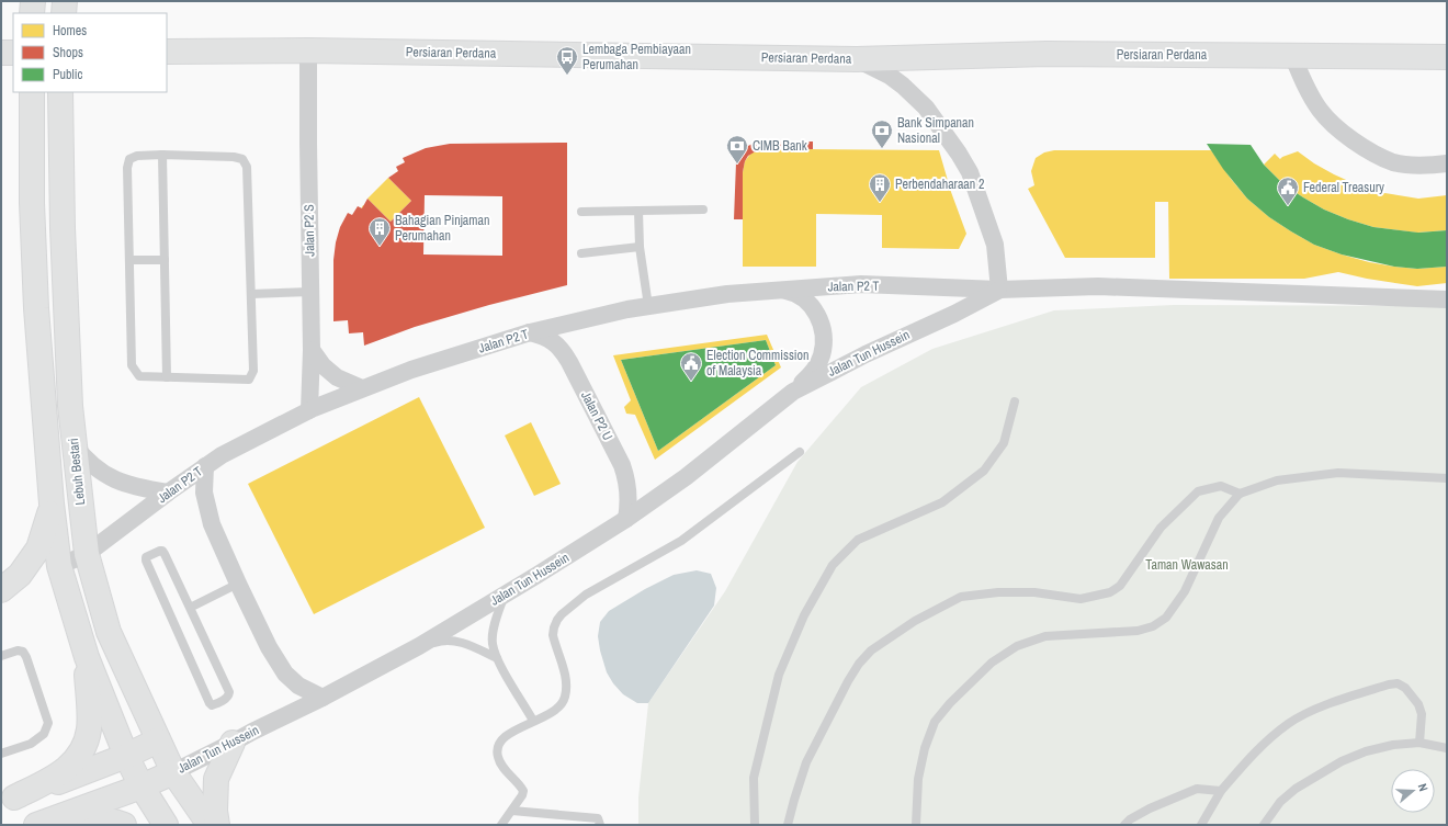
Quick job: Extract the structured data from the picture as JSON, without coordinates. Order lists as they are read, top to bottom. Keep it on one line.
{"streets":{"main road":["Persiaran Perdana","Jalan Tun Hussein","Lebuh Bestari"],"street":["Jalan P2 S","Jalan P2 T","Jalan P2 U"]},"crossings":[["Persiaran Perdana","Jalan P2 S"],["Jalan P2 S","Jalan P2 T"],["Jalan P2 T","Jalan Tun Hussein"],["Jalan P2 T","Jalan P2 U"],["Jalan P2 T","Lebuh Bestari"],["Jalan Tun Hussein","Jalan P2 U"],["Jalan Tun Hussein","Lebuh Bestari"]],"parks":["Taman Wawasan"],"places":{"bus stop":["Lembaga Pembiayaan Perumahan"],"bank":["Bank Simpanan Nasional","CIMB Bank"],"building":["Perbendaharaan 2","Bahagian Pinjaman Perumahan"],"public building":["Federal Treasury","Election Commission of Malaysia"]},"legend":["Homes","Shops","Public"],"north":"right"}
